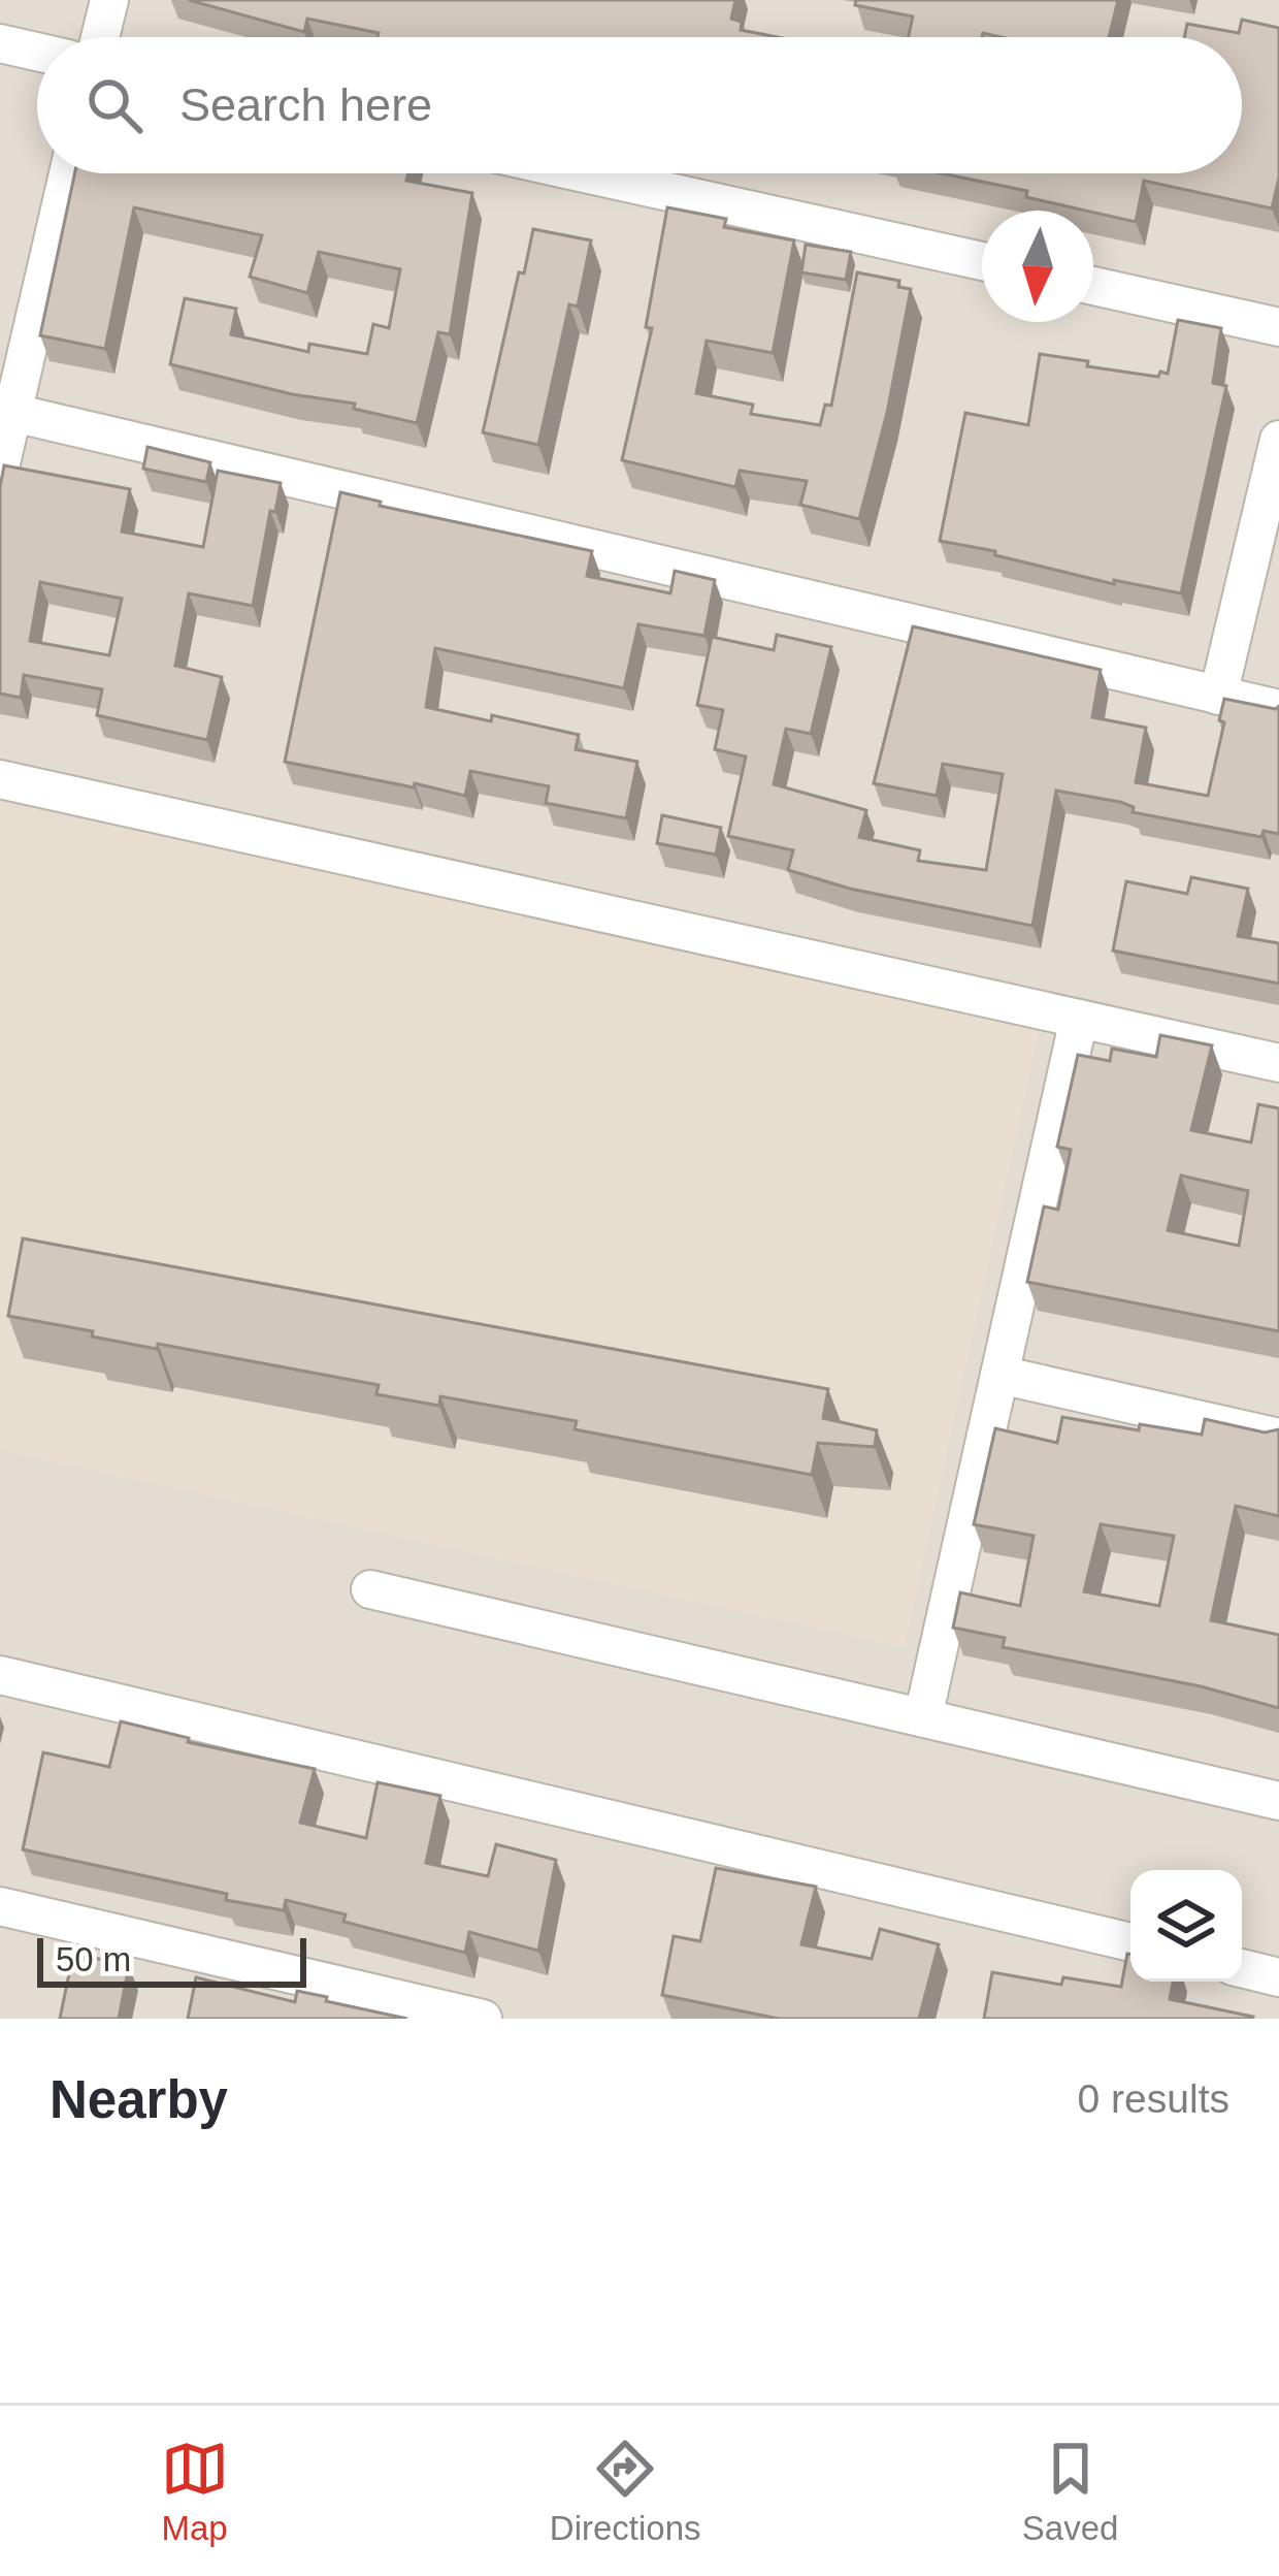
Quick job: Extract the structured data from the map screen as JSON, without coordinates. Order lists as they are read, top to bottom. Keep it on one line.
{"scale_bar":"50 m","north":"bottom","page":{"search":"Search here","scale":"50 m","heading":["Nearby","0 results"],"nav":["Map","Directions","Saved"]}}
